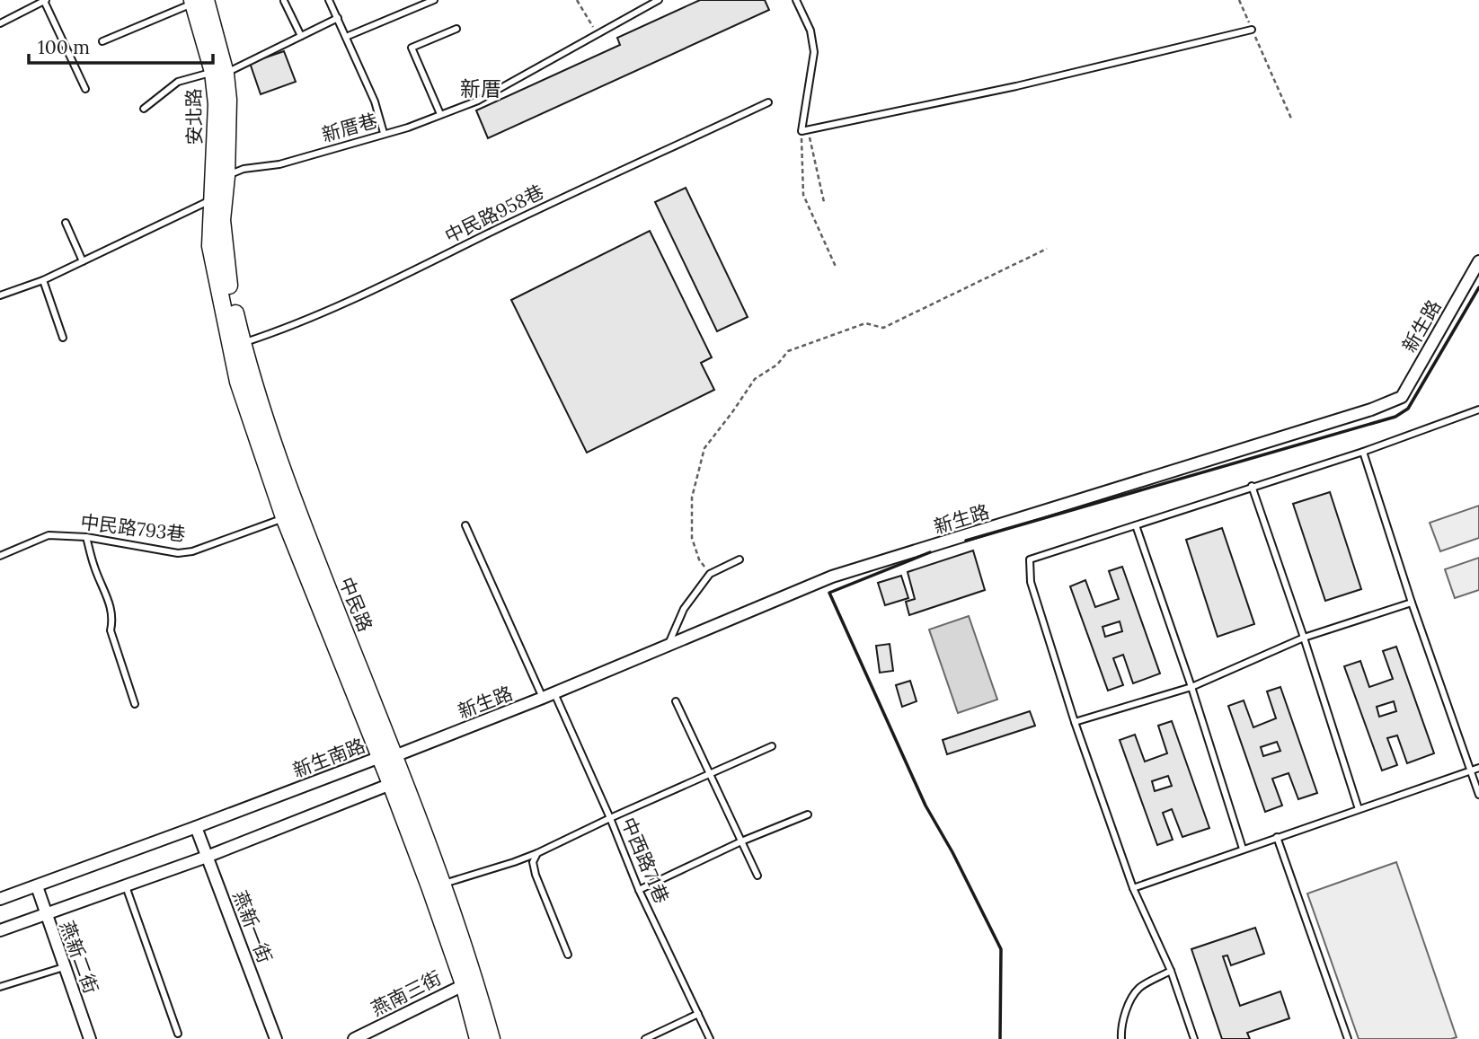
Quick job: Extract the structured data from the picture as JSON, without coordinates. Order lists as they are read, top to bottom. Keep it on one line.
{"streets":{"main road":["安北路","中民路"],"street":["新生路","新生南路","燕新一街","燕新二街","燕南三街"],"lane":["新厝巷","中民路958巷","中民路793巷","中西路71巷"]},"crossings":[["安北路","新厝巷"],["安北路","中民路"],["新厝巷","中民路"],["中民路958巷","中民路"],["新生路","中民路"],["新生路","新生南路"],["新生路","中西路71巷"],["中民路793巷","中民路"],["中民路","新生南路"],["中民路","燕南三街"],["新生南路","燕新一街"],["新生南路","燕新二街"]],"districts":["新厝"],"scale_bar":"100 m"}
